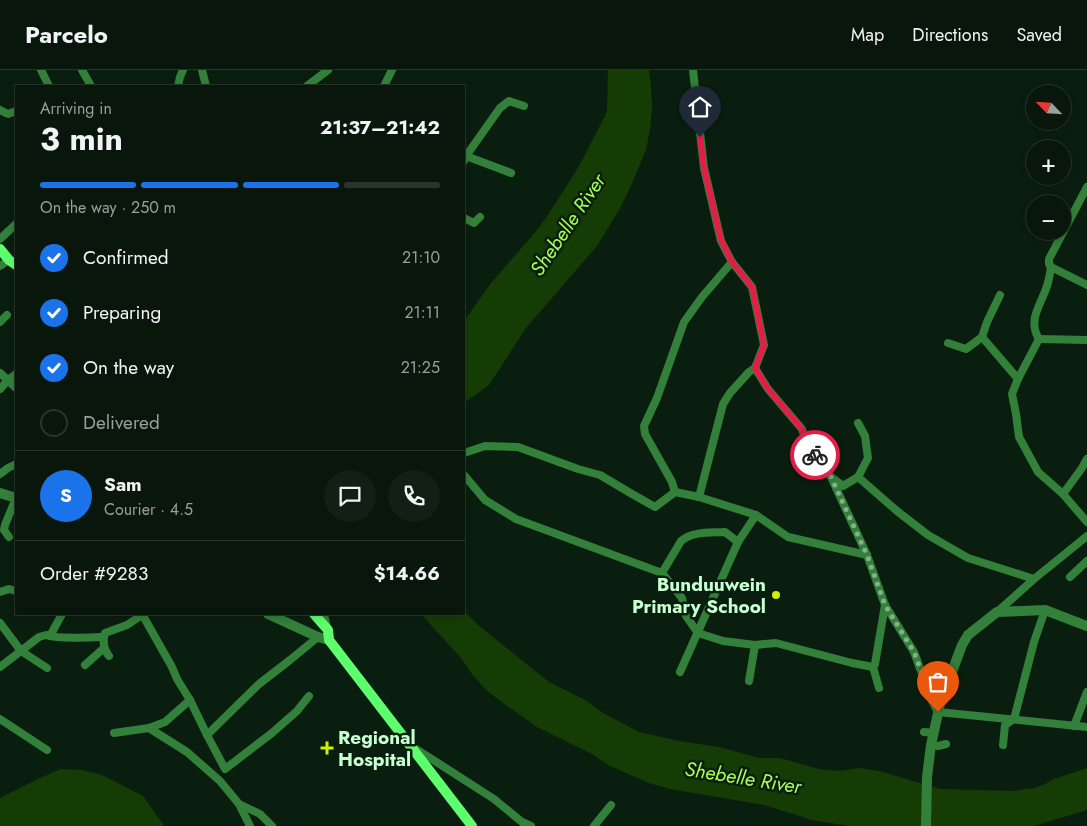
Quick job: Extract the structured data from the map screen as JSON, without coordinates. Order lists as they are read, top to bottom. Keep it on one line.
{"water":["Shebelle River"],"places":{"other":["Bunduuwein Primary School"],"health":["Regional Hospital"]},"north":"top left","page":{"header":"Parcelo","nav":["Map","Directions","Saved"],"map_buttons":["+","−"],"heading":["3 min","Arriving in","21:37–21:42"],"panel":["Sam","Courier · 4.5","Order #9283","$14.66"],"bar":"On the way · 250 m","list":[["Confirmed","21:10"],["Preparing","21:11"],["On the way","21:25"],"Delivered"],"round":"S"}}
